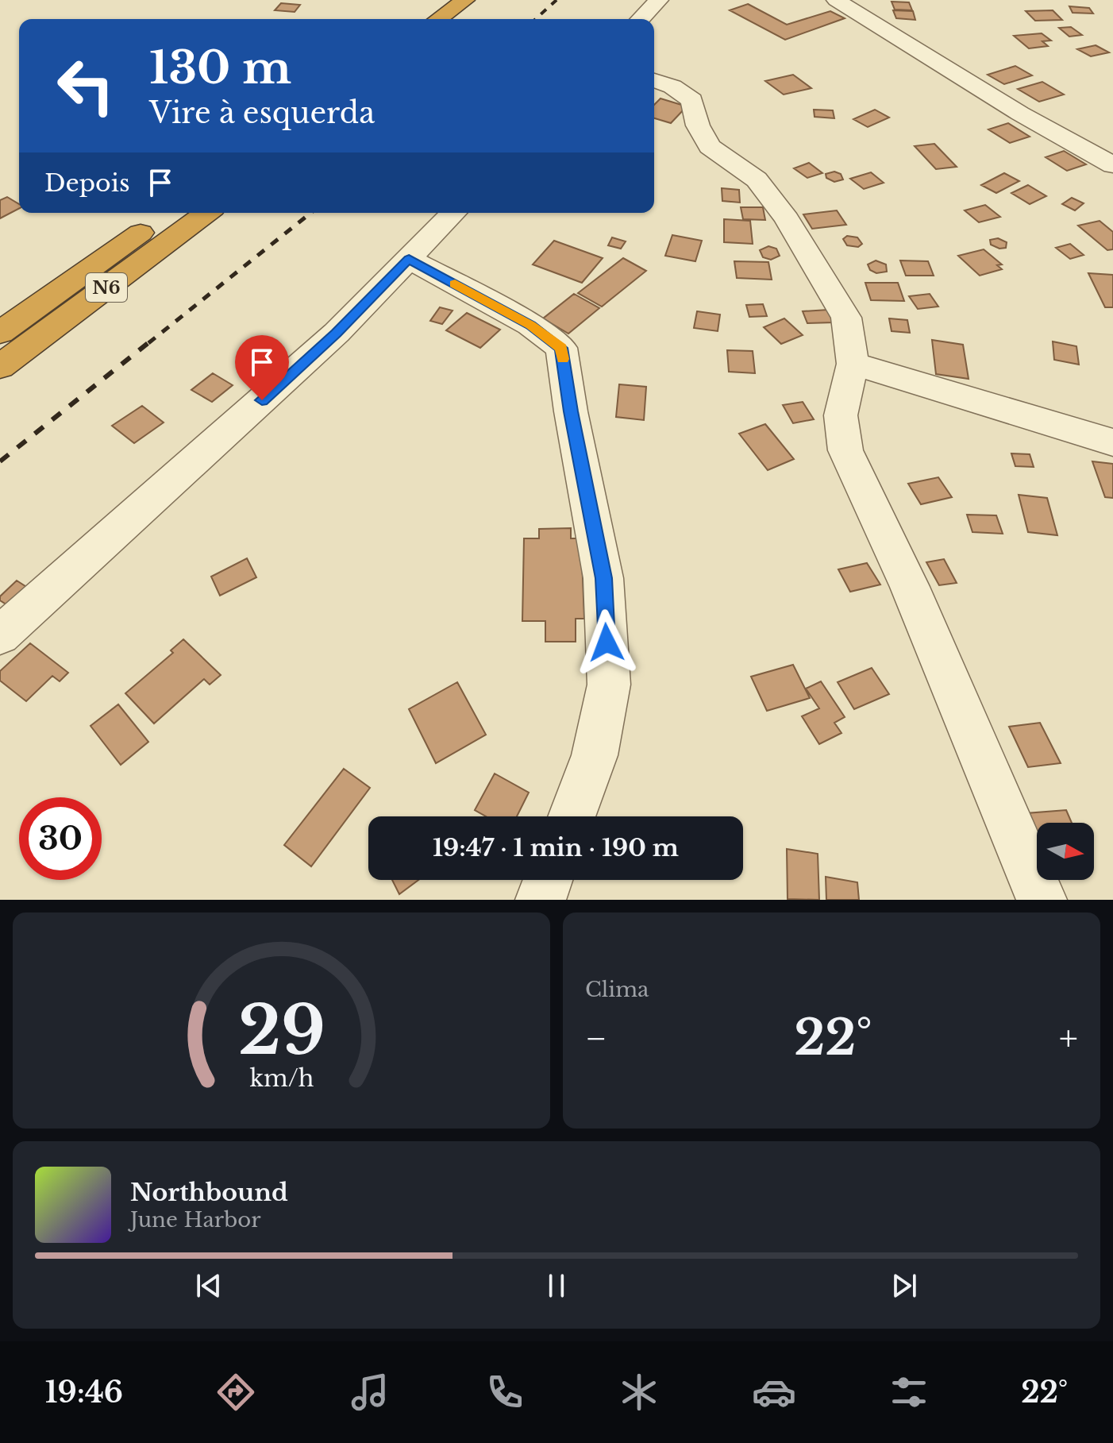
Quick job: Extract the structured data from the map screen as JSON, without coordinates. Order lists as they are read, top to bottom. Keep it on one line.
{"streets":{"highway":["N6"]},"north":"right","page":{"turn":["130 m","Vire à esquerda"],"then":"Depois","limit":"30","trip":"19:47 · 1 min · 190 m","tile":"Clima","heat":["−","22°","+"],"song":["Northbound","June Harbor"],"tabs":["19:46","22°"],"gauge":["29","km/h"]}}
